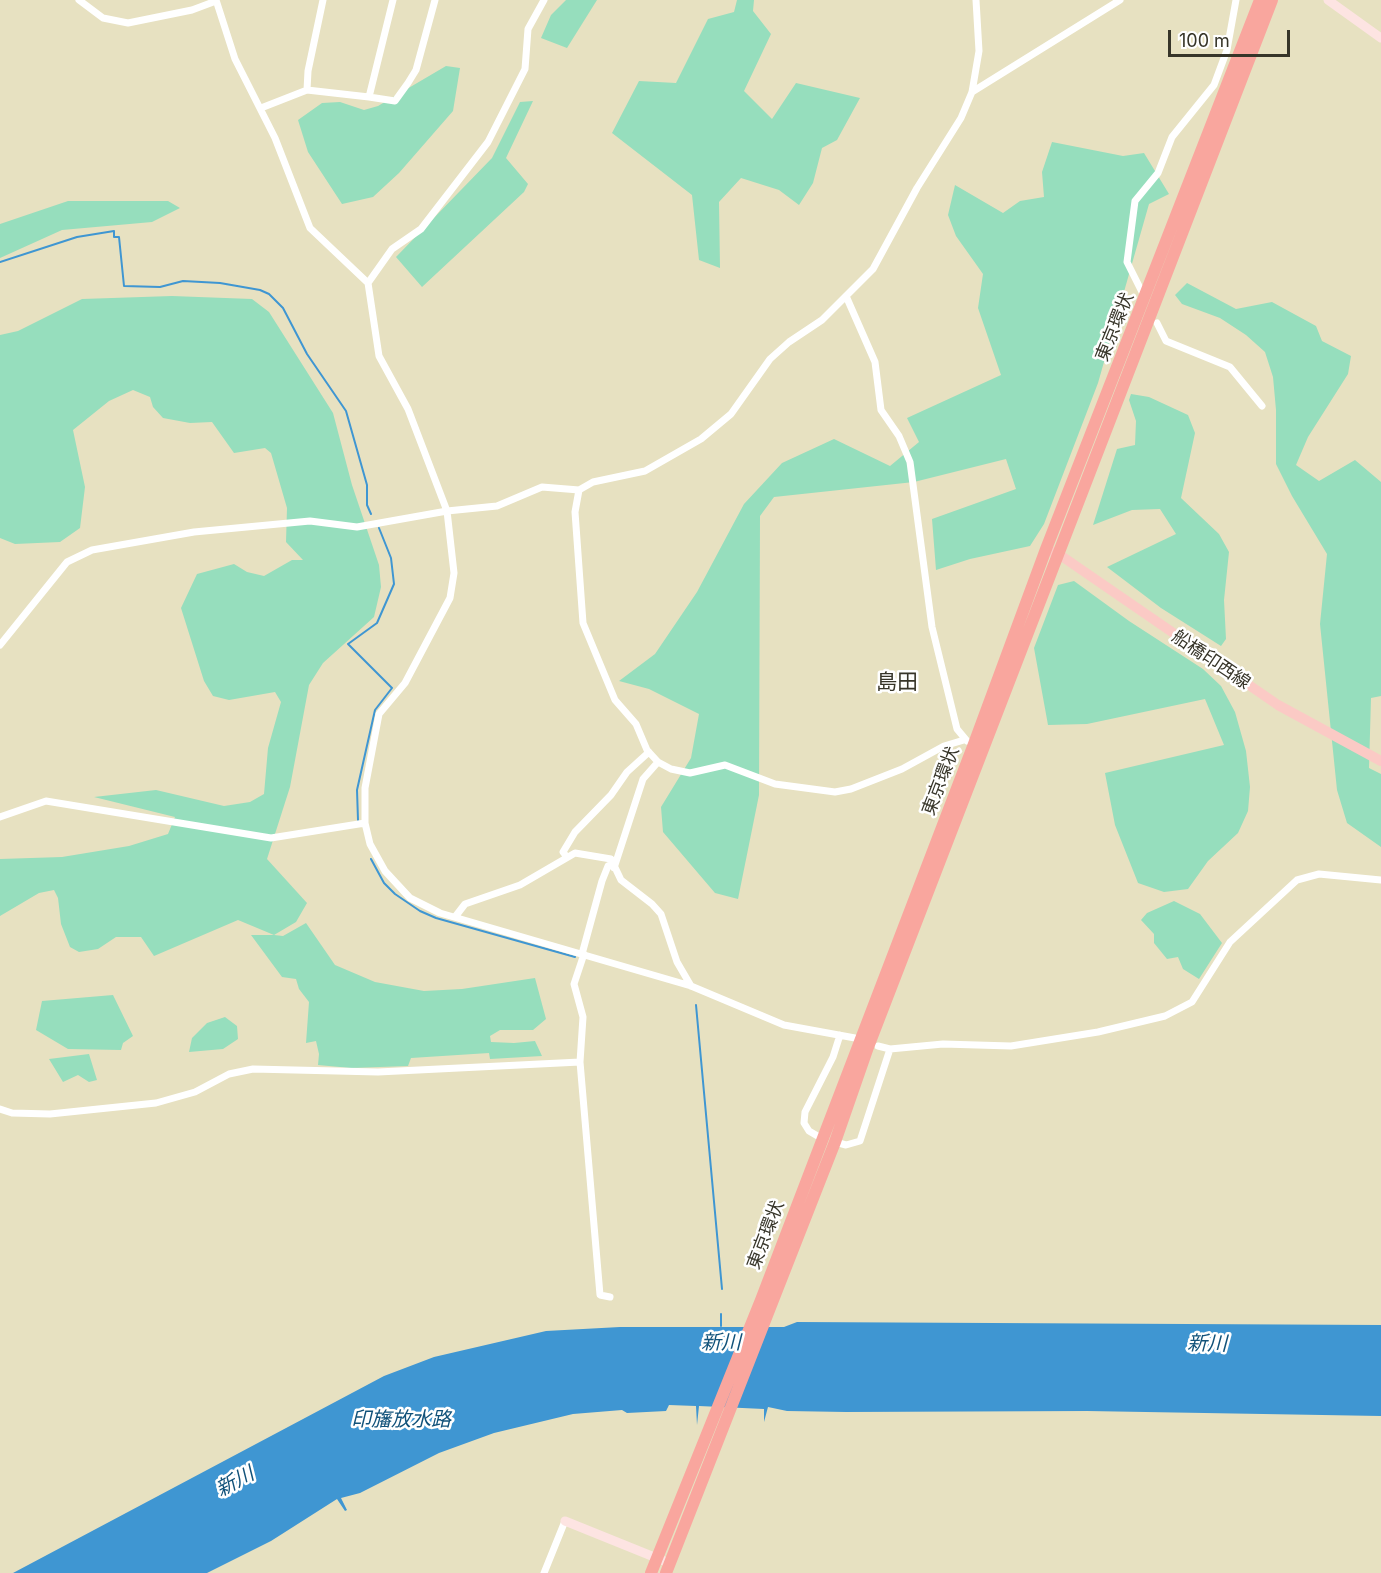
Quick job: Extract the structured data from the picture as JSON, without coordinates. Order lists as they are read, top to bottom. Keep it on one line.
{"streets":{"highway":["東京環状"],"main road":["船橋印西線"]},"crossings":[["東京環状","船橋印西線"]],"districts":["島田"],"water":["新川","印旛放水路"],"scale_bar":"100 m"}
